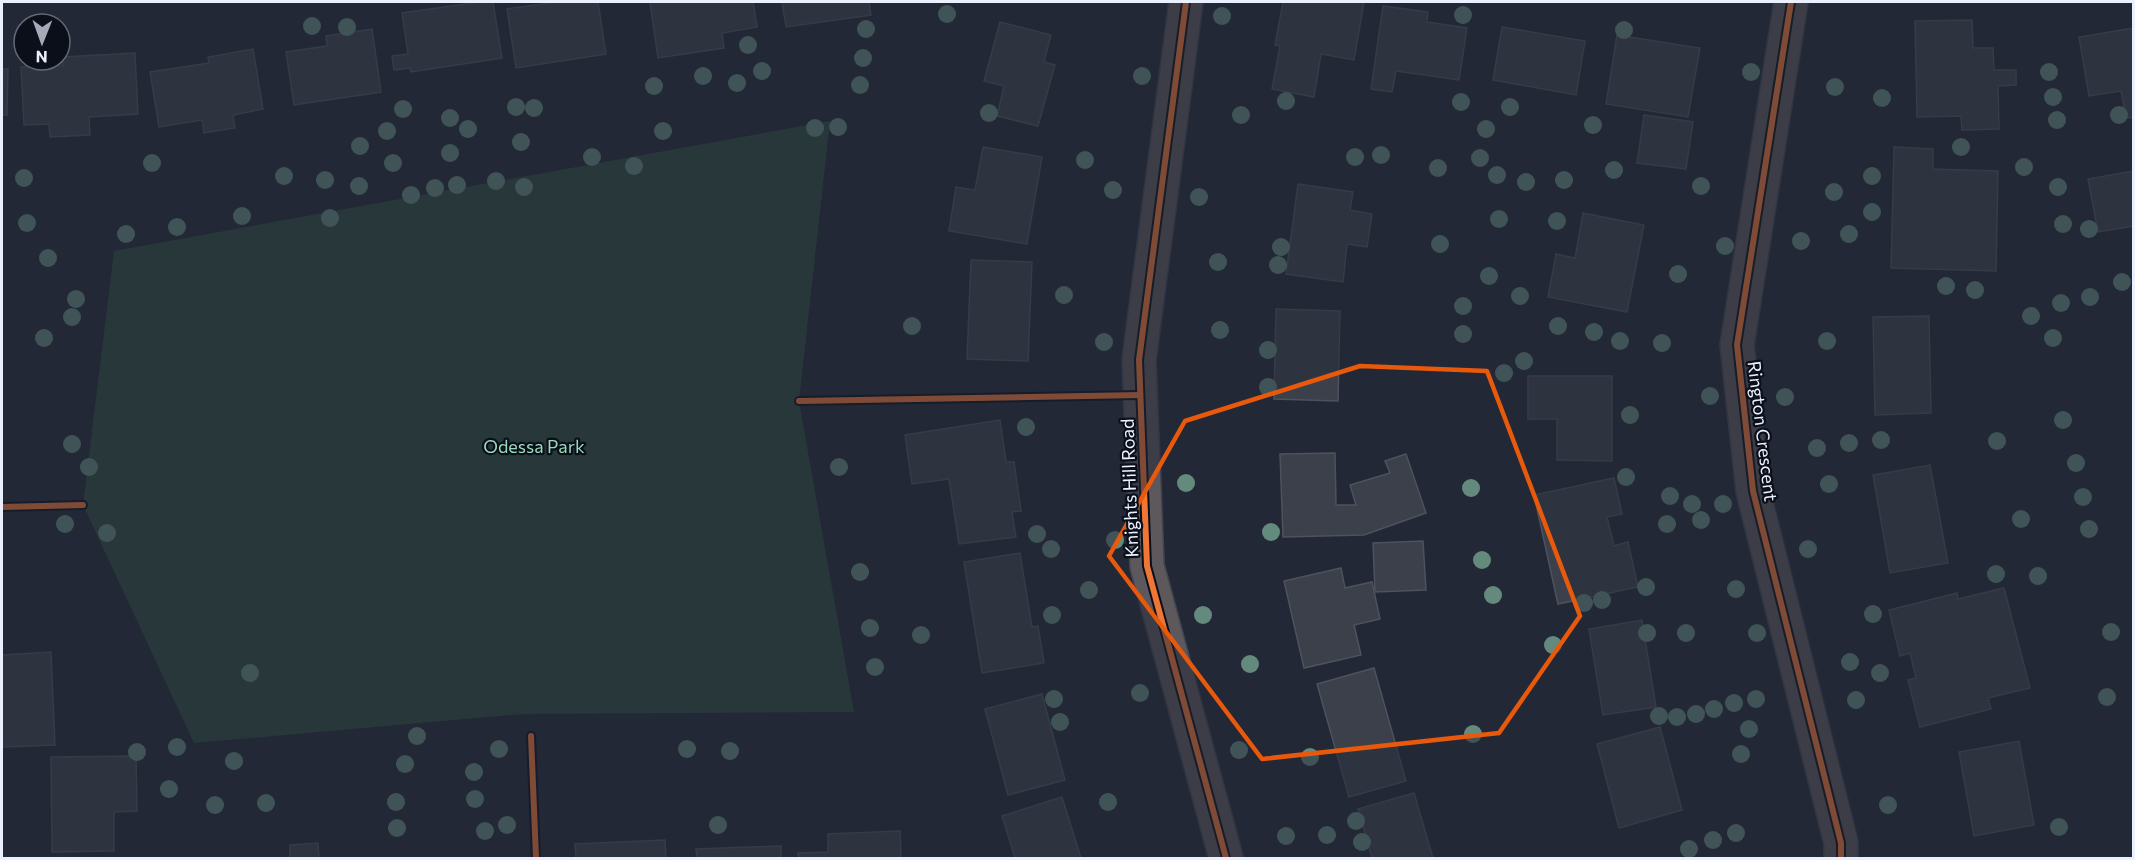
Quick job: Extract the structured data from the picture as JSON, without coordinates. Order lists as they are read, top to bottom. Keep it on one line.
{"streets":{"street":["Rington Crescent","Knights Hill Road"]},"parks":["Odessa Park"],"north":"bottom"}
